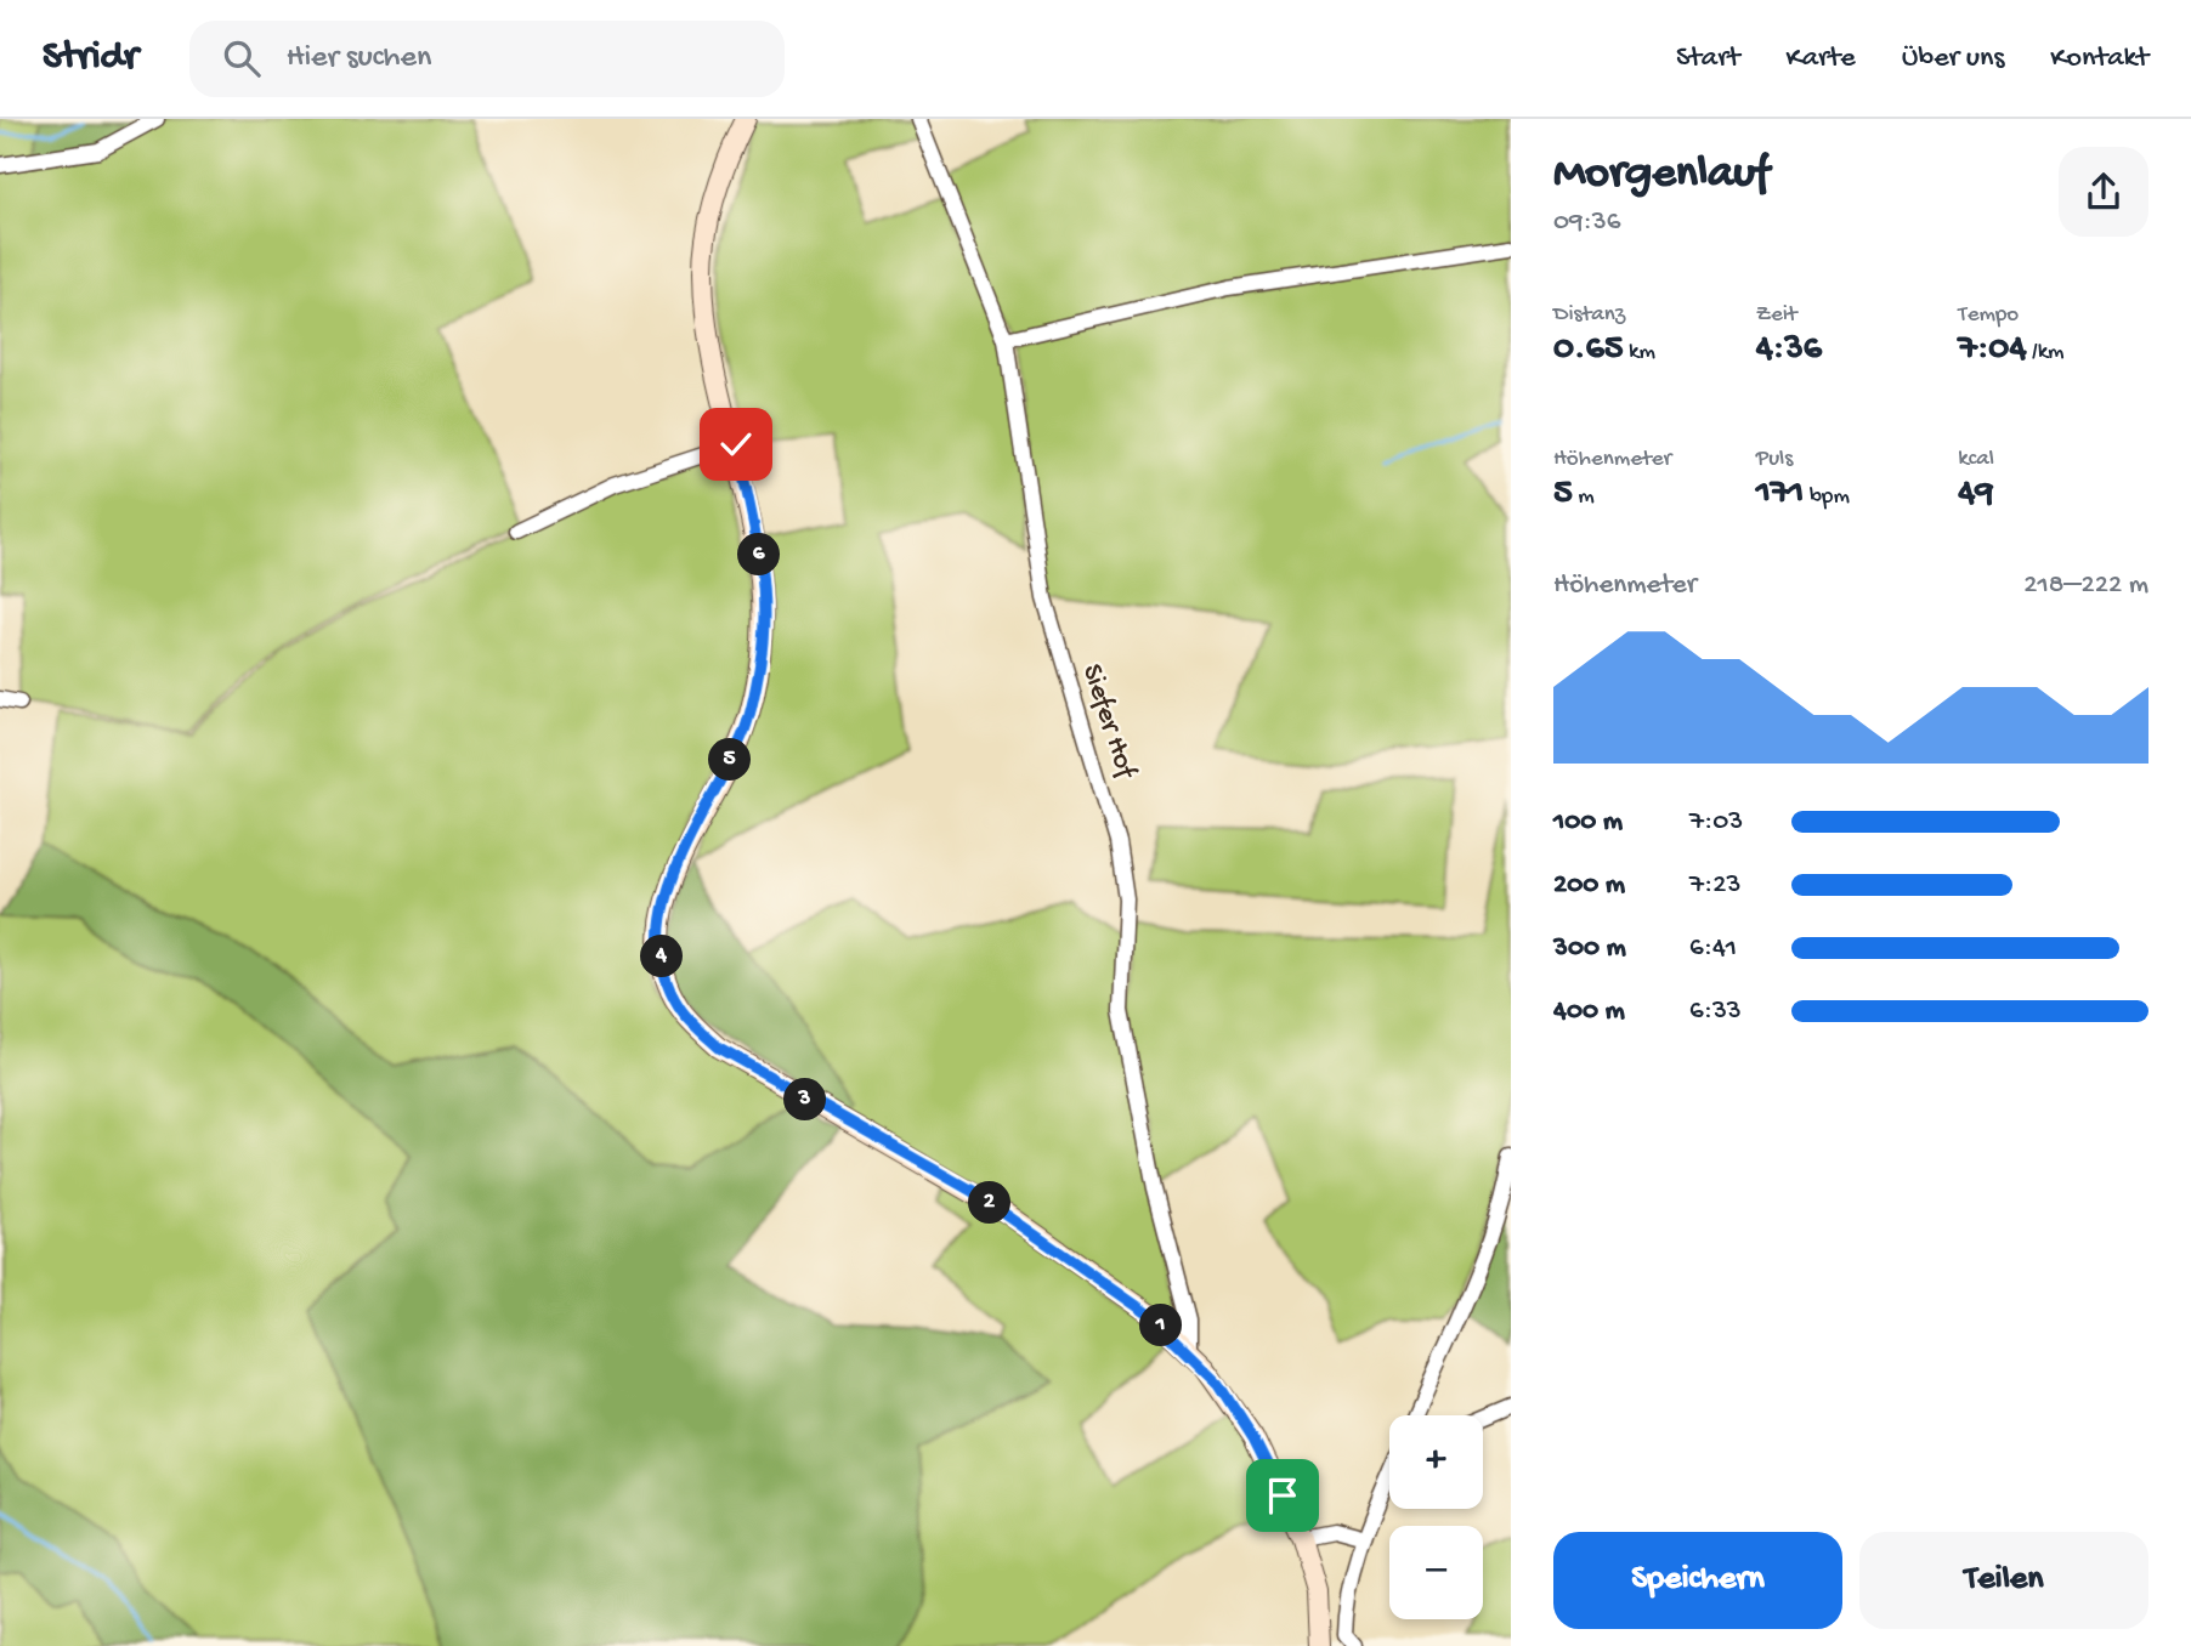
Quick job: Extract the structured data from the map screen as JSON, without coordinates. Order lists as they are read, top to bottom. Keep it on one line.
{"streets":{"street":["Siefer Hof"]},"page":{"header":"Stridr","search":"Hier suchen","nav":["Start","Karte","Über uns","Kontakt"],"heading":["Morgenlauf","09:36"],"stats":[["Distanz","0.65 km"],["Zeit","4:36"],["Tempo","7:04 /km"],["Höhenmeter","5 m"],["Puls","171 bpm"],["kcal","49"]],"pins":["6","5","4","3","2","1"],"chart":["Höhenmeter","218–222 m"],"list":[{"name":"100 m","note":"7:03"},{"name":"200 m","note":"7:23"},{"name":"300 m","note":"6:41"},{"name":"400 m","note":"6:33"}],"map_buttons":["+","−"],"buttons":["Speichern","Teilen"]}}
